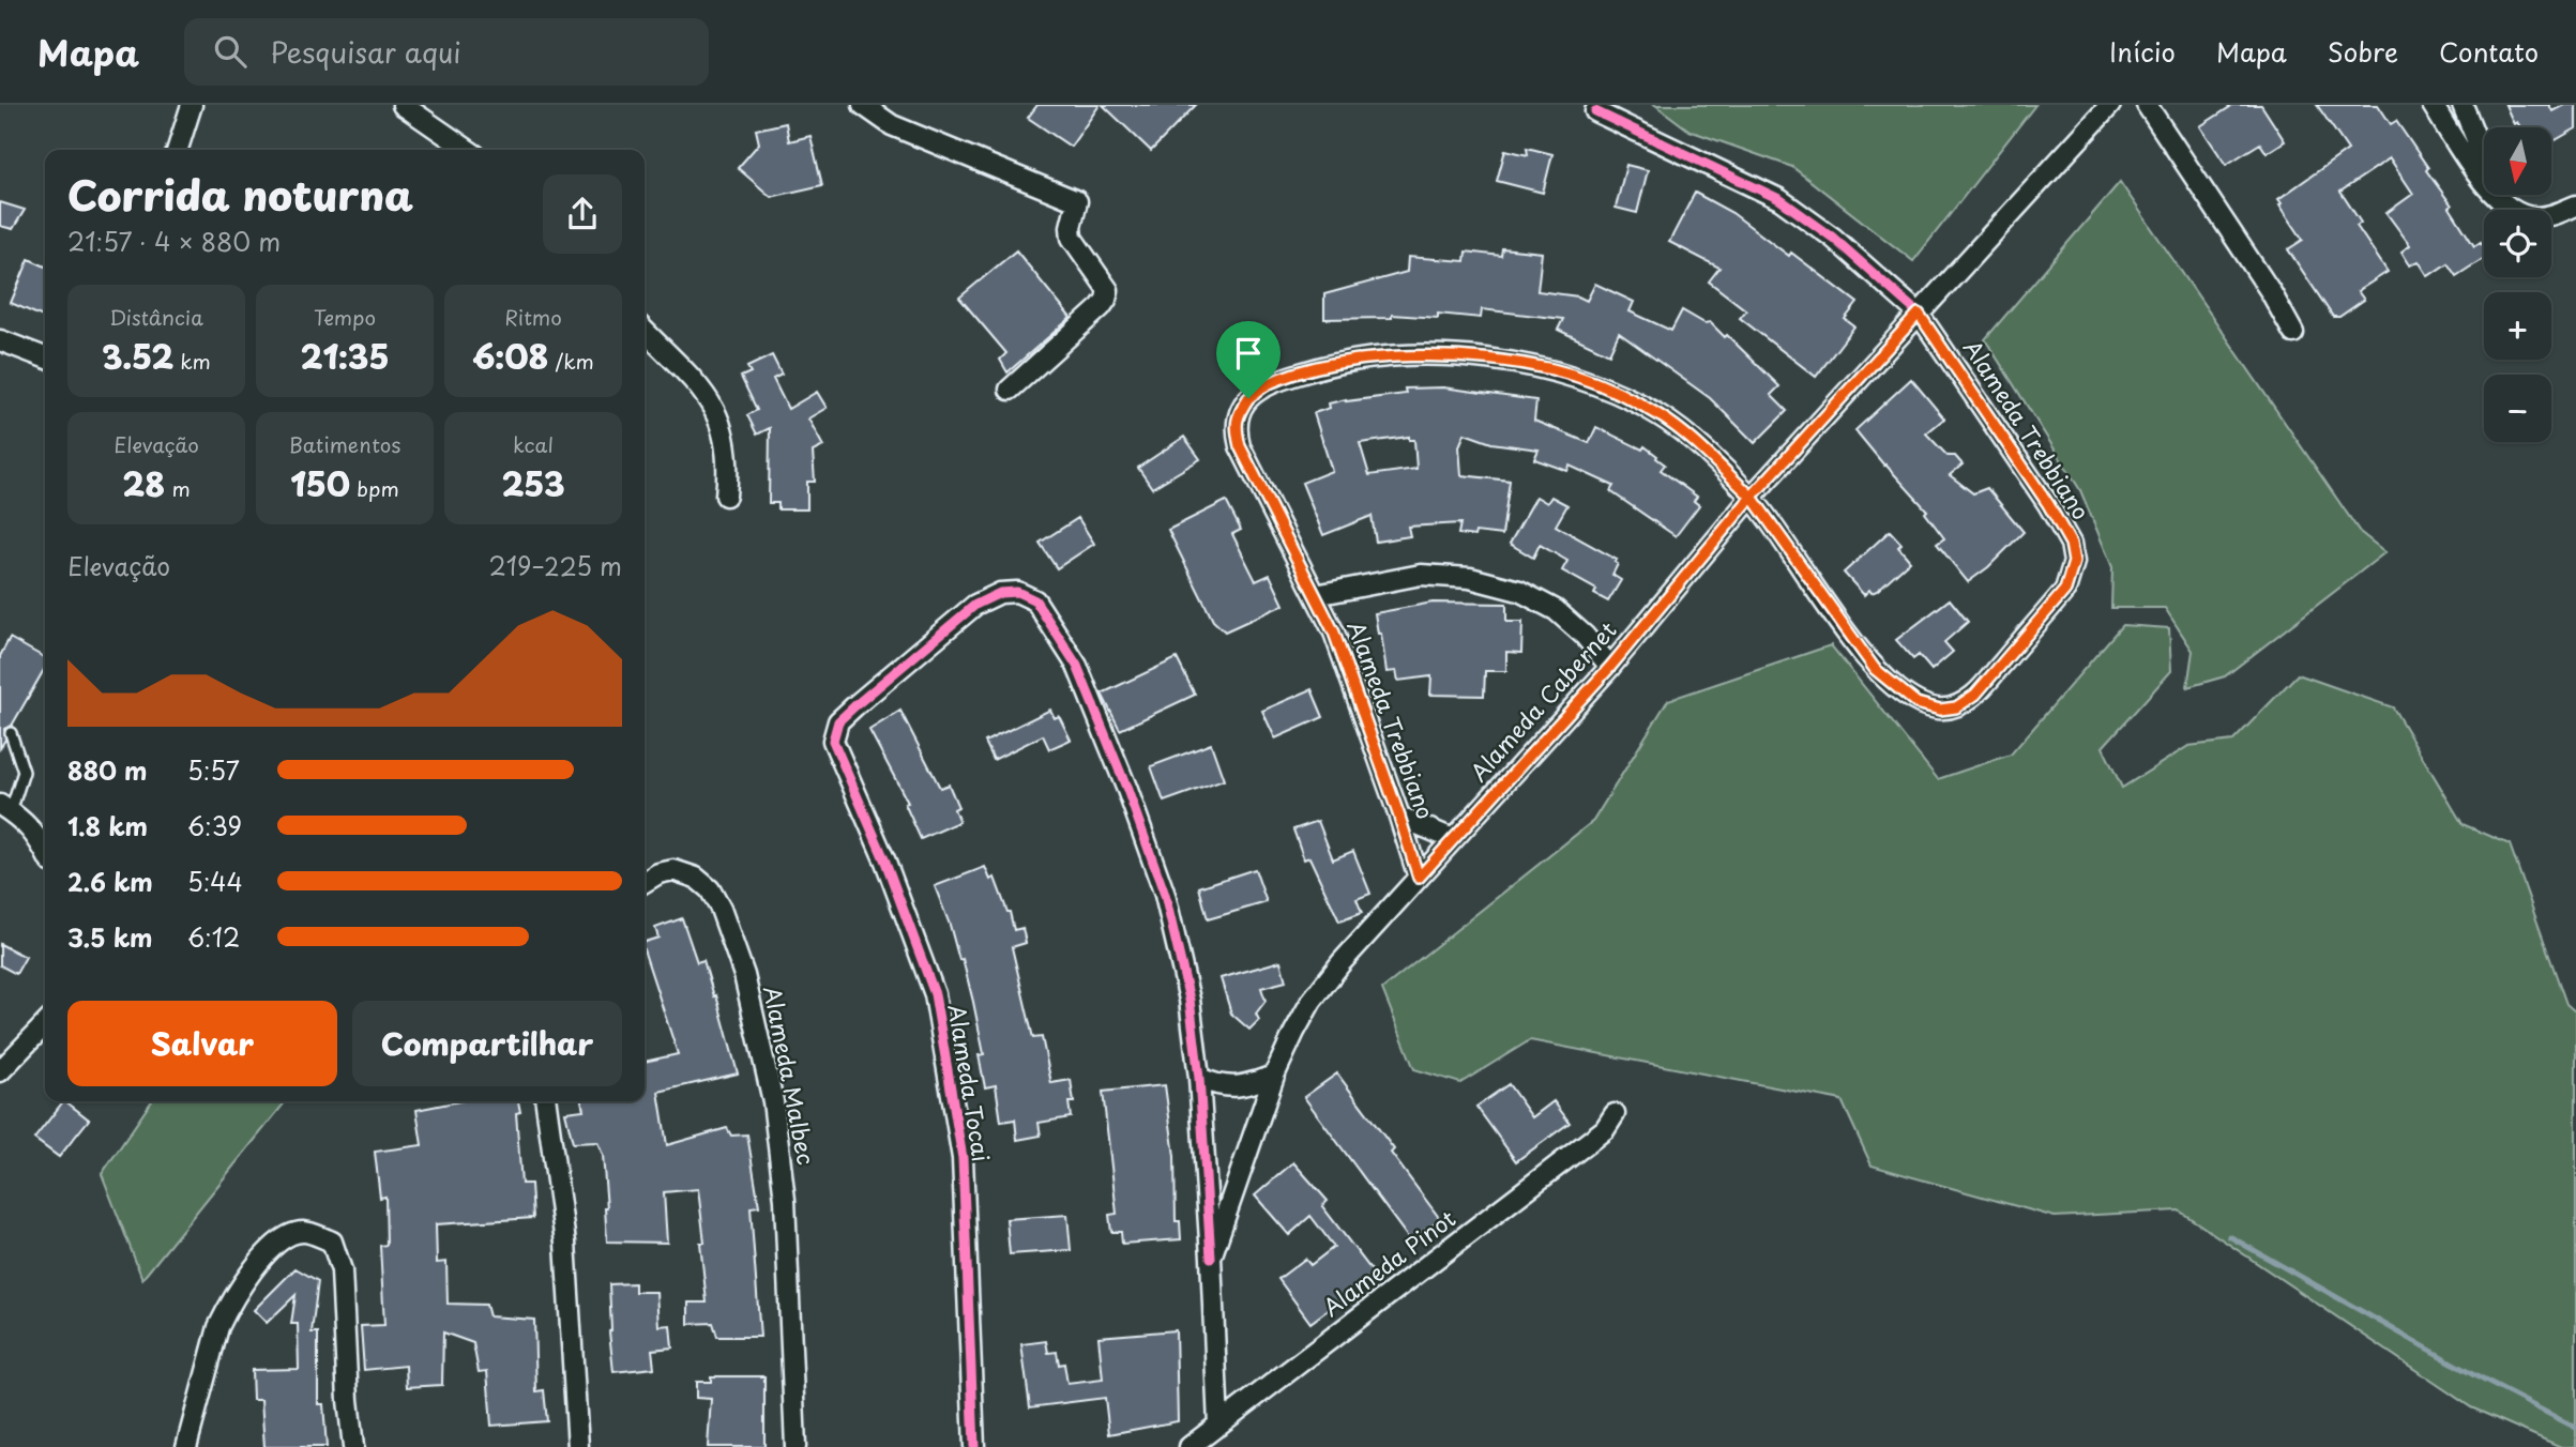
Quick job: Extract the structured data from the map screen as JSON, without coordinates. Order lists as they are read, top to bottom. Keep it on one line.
{"streets":{"street":["Alameda Trebbiano","Alameda Cabernet","Alameda Malbec","Alameda Tocai","Alameda Pinot"]},"crossings":[["Alameda Trebbiano","Alameda Cabernet"],["Alameda Cabernet","Alameda Tocai"],["Alameda Cabernet","Alameda Pinot"]],"north":"bottom","page":{"header":"Mapa","search":"Pesquisar aqui","nav":["Início","Mapa","Sobre","Contato"],"map_buttons":["+","−"],"heading":["Corrida noturna","21:57 · 4 × 880 m"],"stats":[["Distância","3.52 km"],["Tempo","21:35"],["Ritmo","6:08 /km"],["Elevação","28 m"],["Batimentos","150 bpm"],["kcal","253"]],"chart":["Elevação","219–225 m"],"list":[{"name":"880 m","note":"5:57"},{"name":"1.8 km","note":"6:39"},{"name":"2.6 km","note":"5:44"},{"name":"3.5 km","note":"6:12"}],"buttons":["Salvar","Compartilhar"]}}
